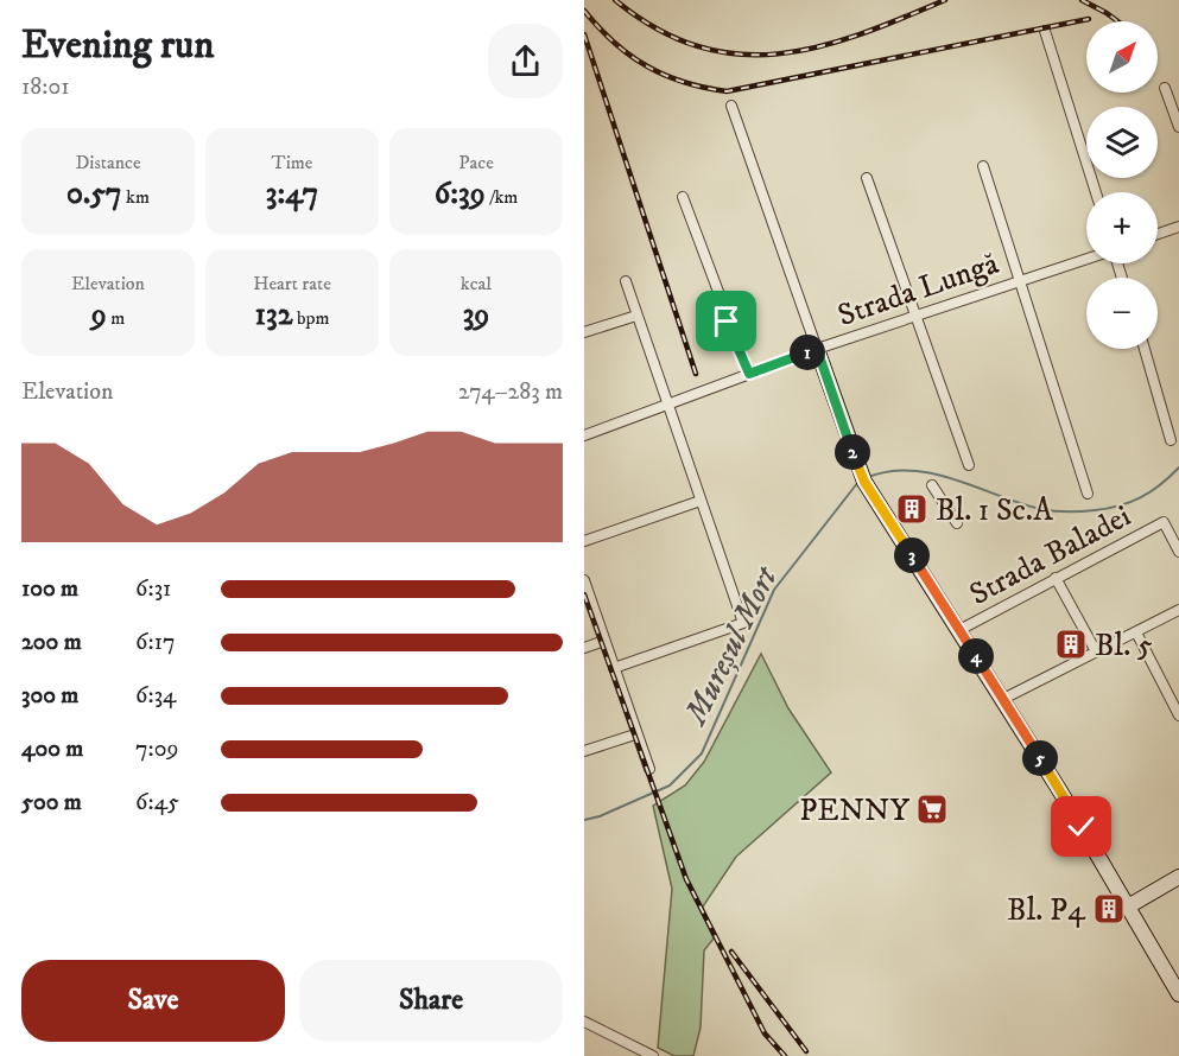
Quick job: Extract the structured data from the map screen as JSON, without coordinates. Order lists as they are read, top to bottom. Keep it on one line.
{"streets":{"street":["Strada Lungă","Strada Baladei"]},"water":["Mureșul Mort"],"places":{"building":["Bl. 1 Sc.A","Bl. 5","Bl. P4"],"supermarket":["PENNY"]},"north":"top right","page":{"heading":["Evening run","18:01"],"map_buttons":["+","−"],"stats":[["Distance","0.57 km"],["Time","3:47"],["Pace","6:39 /km"],["Elevation","9 m"],["Heart rate","132 bpm"],["kcal","39"]],"pins":["1","2","3","4","5"],"chart":["Elevation","274–283 m"],"list":[{"name":"100 m","note":"6:31"},{"name":"200 m","note":"6:17"},{"name":"300 m","note":"6:34"},{"name":"400 m","note":"7:09"},{"name":"500 m","note":"6:45"}],"buttons":["Save","Share"]}}
